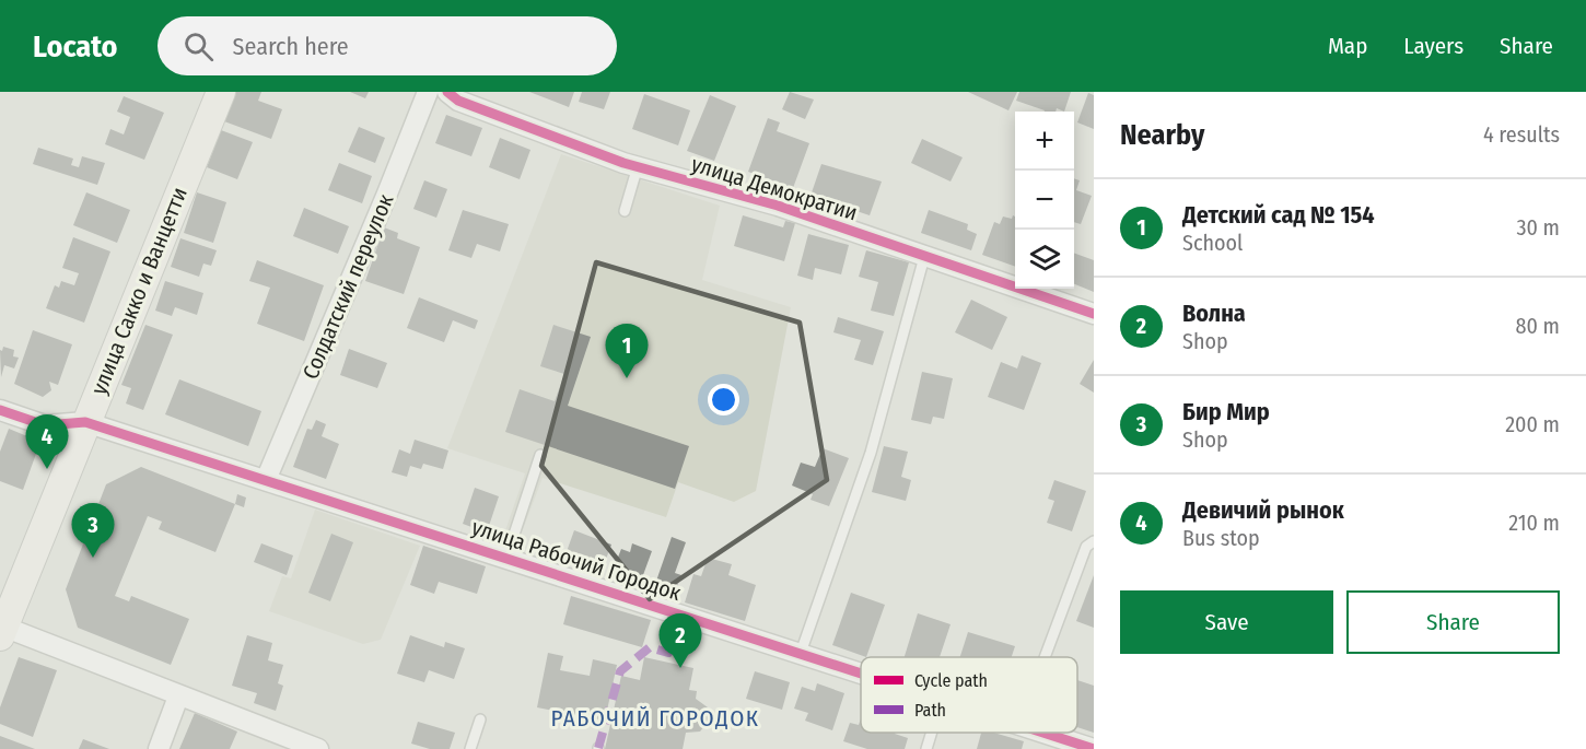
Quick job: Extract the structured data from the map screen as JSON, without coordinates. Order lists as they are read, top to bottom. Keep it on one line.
{"streets":{"street":["улица Демократии","Солдатский переулок","улица Сакко и Ванцетти","улица Рабочий Городок"]},"crossings":[["Солдатский переулок","улица Рабочий Городок"],["улица Сакко и Ванцетти","улица Рабочий Городок"]],"districts":["РАБОЧИЙ ГОРОДОК"],"legend":["Cycle path","Path"],"page":{"header":"Locato","search":"Search here","nav":["Map","Layers","Share"],"heading":["Nearby","4 results"],"map_buttons":["+","−"],"list":[{"mark":"1","name":"Детский сад № 154","note":"School","value":"30 m"},{"mark":"2","name":"Волна","note":"Shop","value":"80 m"},{"mark":"3","name":"Бир Мир","note":"Shop","value":"200 m"},{"mark":"4","name":"Девичий рынок","note":"Bus stop","value":"210 m"}],"pins":["1","4","3","2"],"buttons":["Save","Share"]}}
